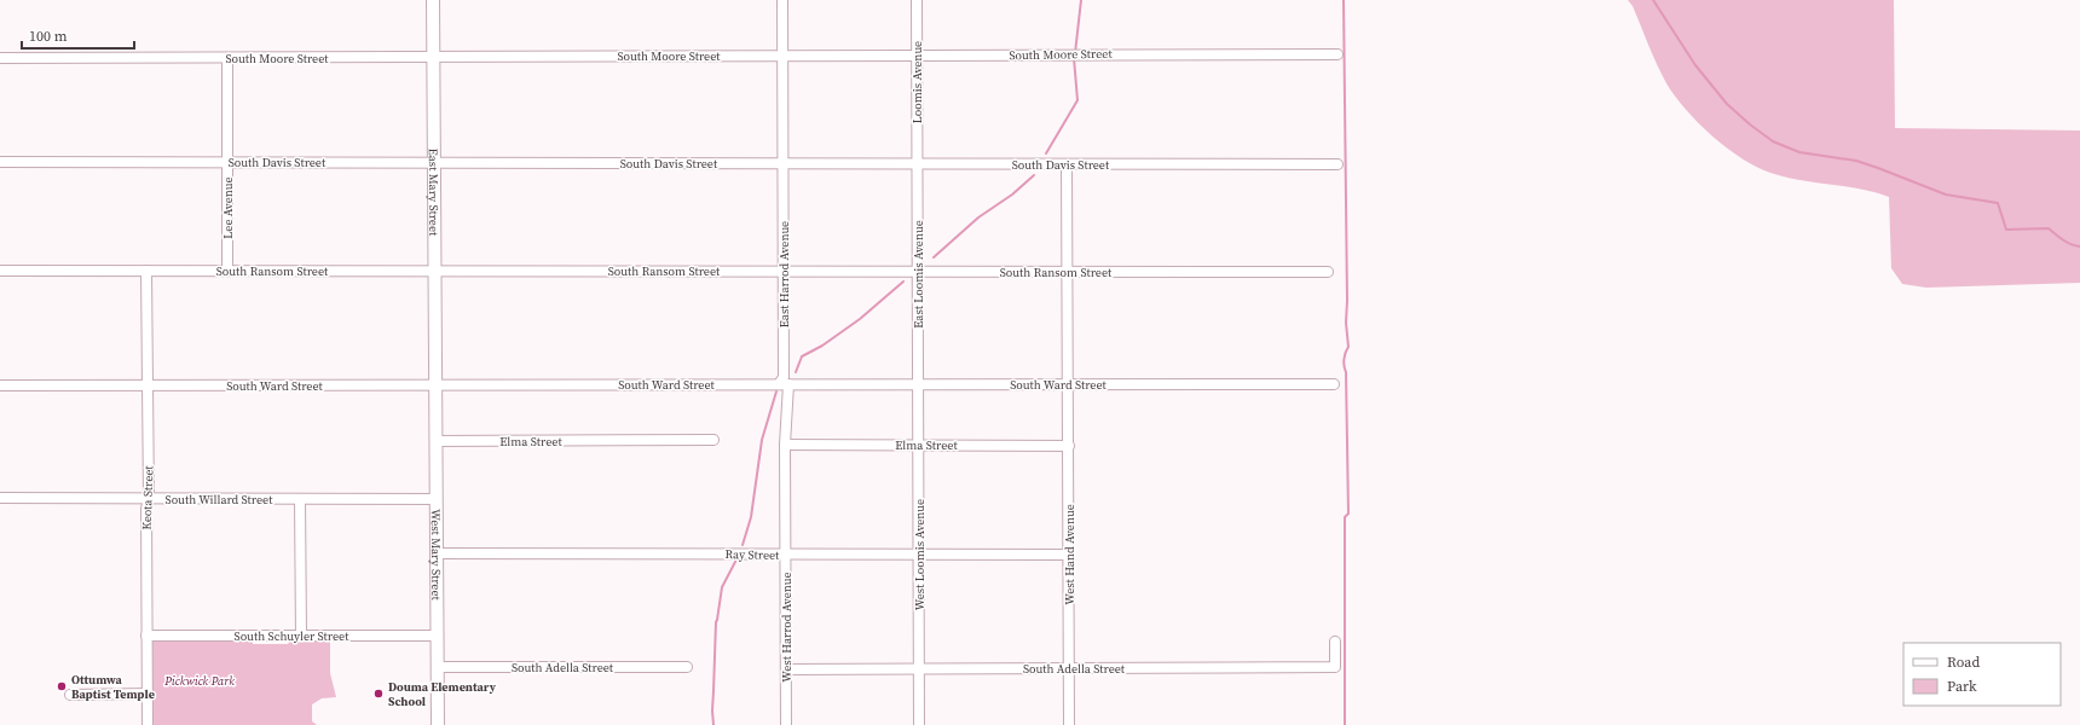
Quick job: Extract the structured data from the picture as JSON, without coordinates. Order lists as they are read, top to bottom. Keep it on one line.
{"streets":{"main road":["East Mary Street","West Mary Street"],"street":["South Moore Street","Loomis Avenue","South Davis Street","Lee Avenue","South Ransom Street","East Harrod Avenue","East Loomis Avenue","South Ward Street","Elma Street","Keota Street","South Willard Street","Ray Street","West Loomis Avenue","West Hand Avenue","West Harrod Avenue","South Schuyler Street","South Adella Street"]},"crossings":[["South Moore Street","Loomis Avenue"],["South Moore Street","East Mary Street"],["South Moore Street","Lee Avenue"],["South Moore Street","East Harrod Avenue"],["Loomis Avenue","South Davis Street"],["Loomis Avenue","East Loomis Avenue"],["South Davis Street","East Mary Street"],["South Davis Street","Lee Avenue"],["South Davis Street","East Harrod Avenue"],["South Davis Street","East Loomis Avenue"],["South Davis Street","West Hand Avenue"],["East Mary Street","South Ransom Street"],["East Mary Street","South Ward Street"],["East Mary Street","West Mary Street"],["Lee Avenue","South Ransom Street"],["South Ransom Street","East Harrod Avenue"],["South Ransom Street","East Loomis Avenue"],["South Ransom Street","Keota Street"],["South Ransom Street","West Hand Avenue"],["East Harrod Avenue","South Ward Street"],["East Harrod Avenue","West Harrod Avenue"],["East Loomis Avenue","South Ward Street"],["East Loomis Avenue","West Loomis Avenue"],["South Ward Street","Keota Street"],["South Ward Street","West Mary Street"],["South Ward Street","West Loomis Avenue"],["South Ward Street","West Hand Avenue"],["South Ward Street","West Harrod Avenue"],["Elma Street","West Mary Street"],["Elma Street","West Loomis Avenue"],["Elma Street","West Hand Avenue"],["Elma Street","West Harrod Avenue"],["Keota Street","South Willard Street"],["Keota Street","South Schuyler Street"],["South Willard Street","West Mary Street"],["West Mary Street","Ray Street"],["West Mary Street","South Schuyler Street"],["West Mary Street","South Adella Street"],["Ray Street","West Loomis Avenue"],["Ray Street","West Hand Avenue"],["Ray Street","West Harrod Avenue"],["West Loomis Avenue","South Adella Street"],["West Hand Avenue","South Adella Street"],["West Harrod Avenue","South Adella Street"]],"parks":["Pickwick Park"],"places":["Ottumwa Baptist Temple","Douma Elementary School"],"legend":["Road","Park"],"scale_bar":"100 m"}
